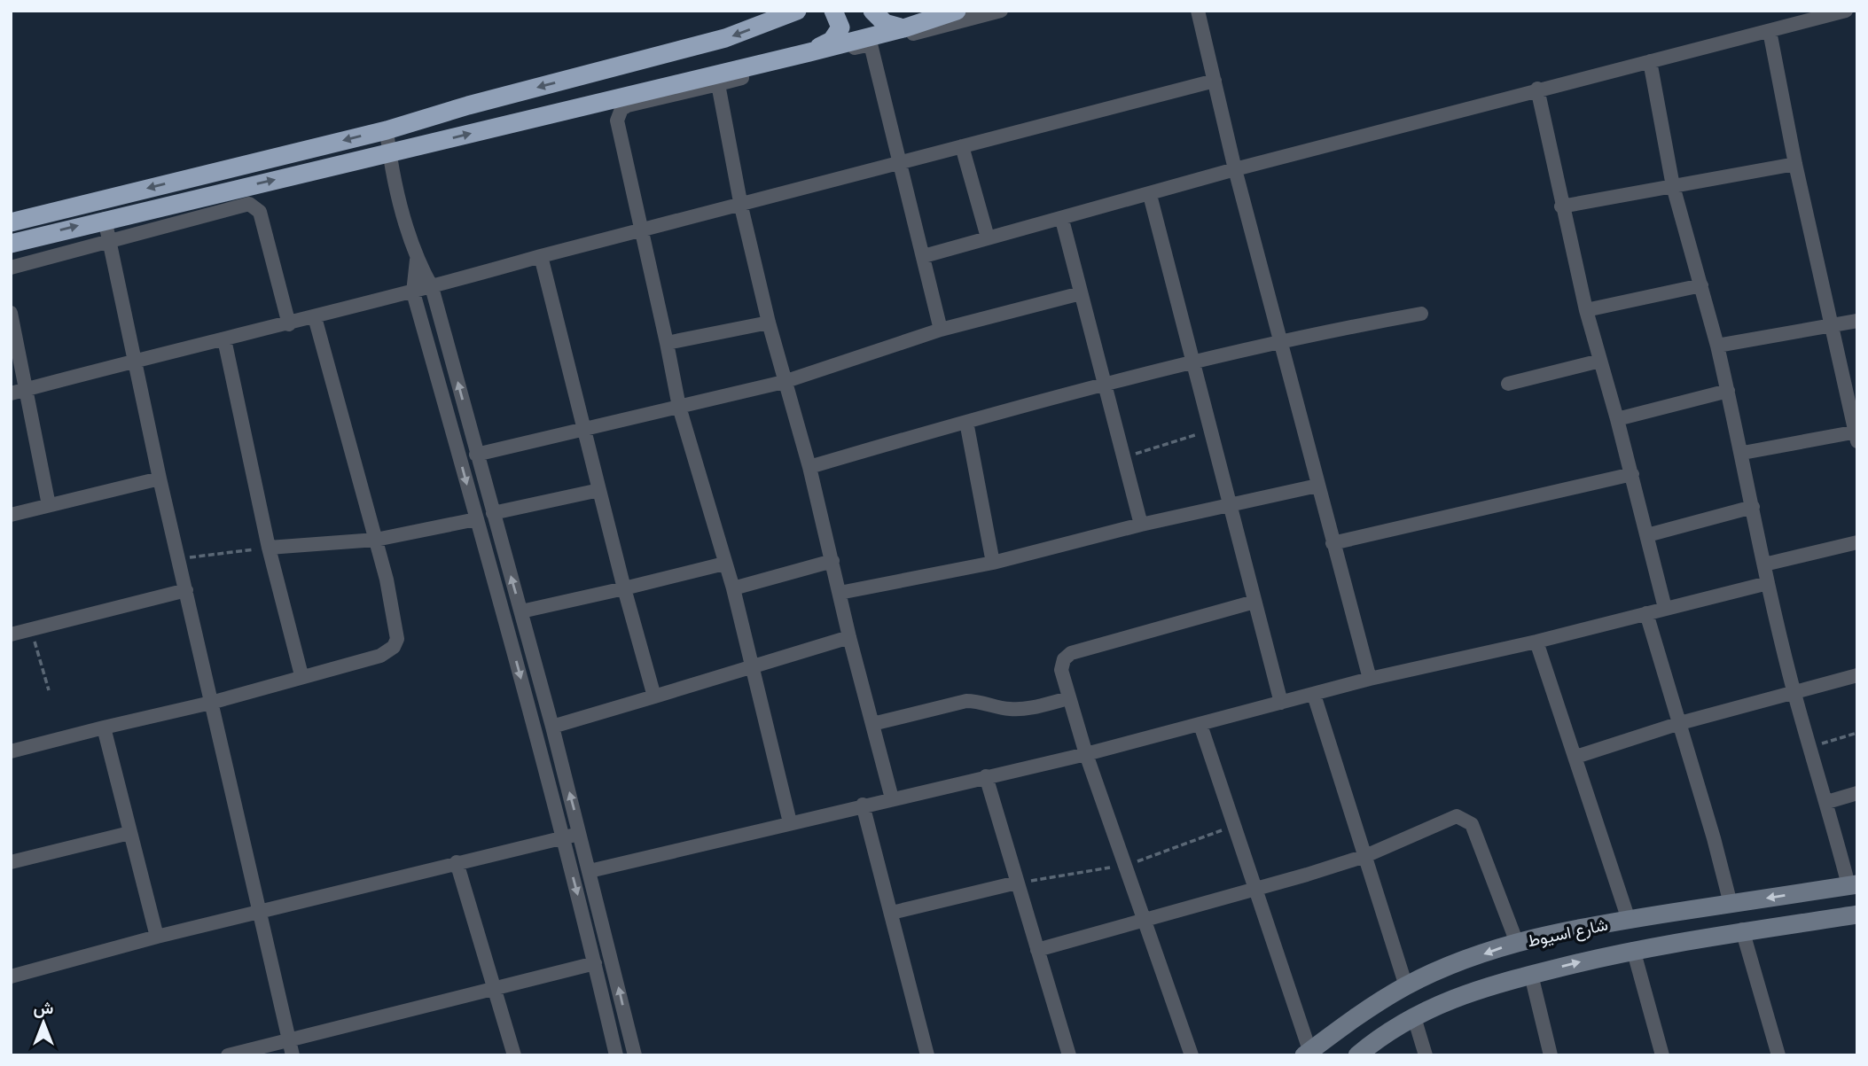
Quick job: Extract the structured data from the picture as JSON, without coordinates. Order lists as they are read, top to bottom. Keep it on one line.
{"streets":{"street":["شارع اسيوط"]},"north":"top"}
